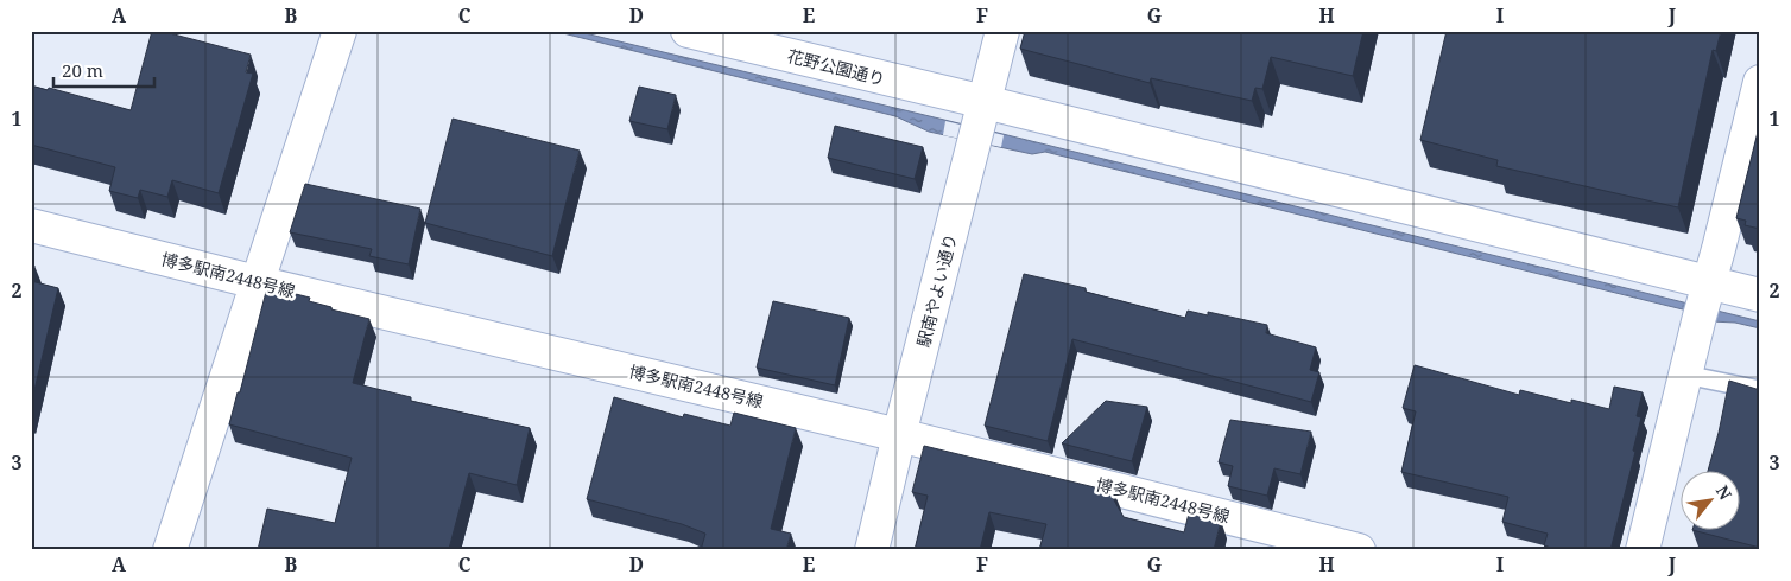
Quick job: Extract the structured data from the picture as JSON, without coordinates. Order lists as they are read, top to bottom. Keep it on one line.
{"streets":{"street":["花野公園通り","博多駅南2448号線","駅南やよい通り"]},"crossings":[["花野公園通り","駅南やよい通り"],["博多駅南2448号線","駅南やよい通り"]],"scale_bar":"20 m","north":"top right","grid":{"columns":["A","B","C","D","E","F","G","H","I","J"],"rows":["1","2","3"]}}
